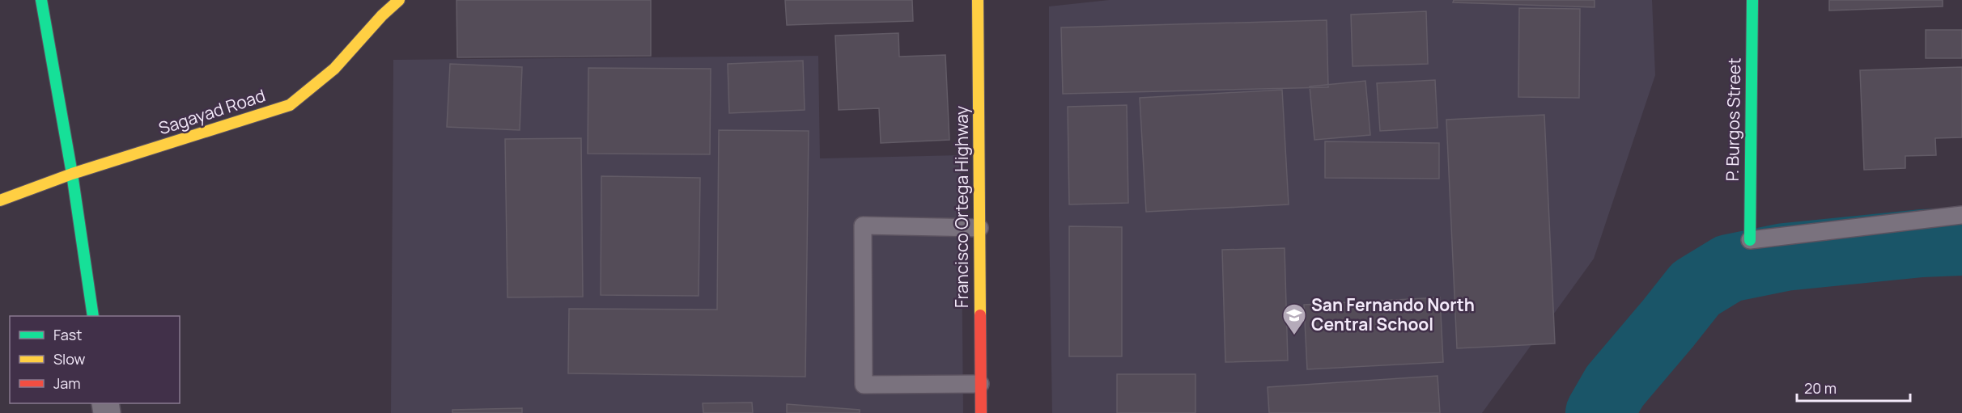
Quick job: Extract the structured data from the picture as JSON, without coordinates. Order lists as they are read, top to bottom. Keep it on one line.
{"streets":{"street":["Sagayad Road","P. Burgos Street","Francisco Ortega Highway"]},"places":{"school or university":["San Fernando North Central School"]},"legend":["Fast","Slow","Jam"],"scale_bar":"20 m"}
